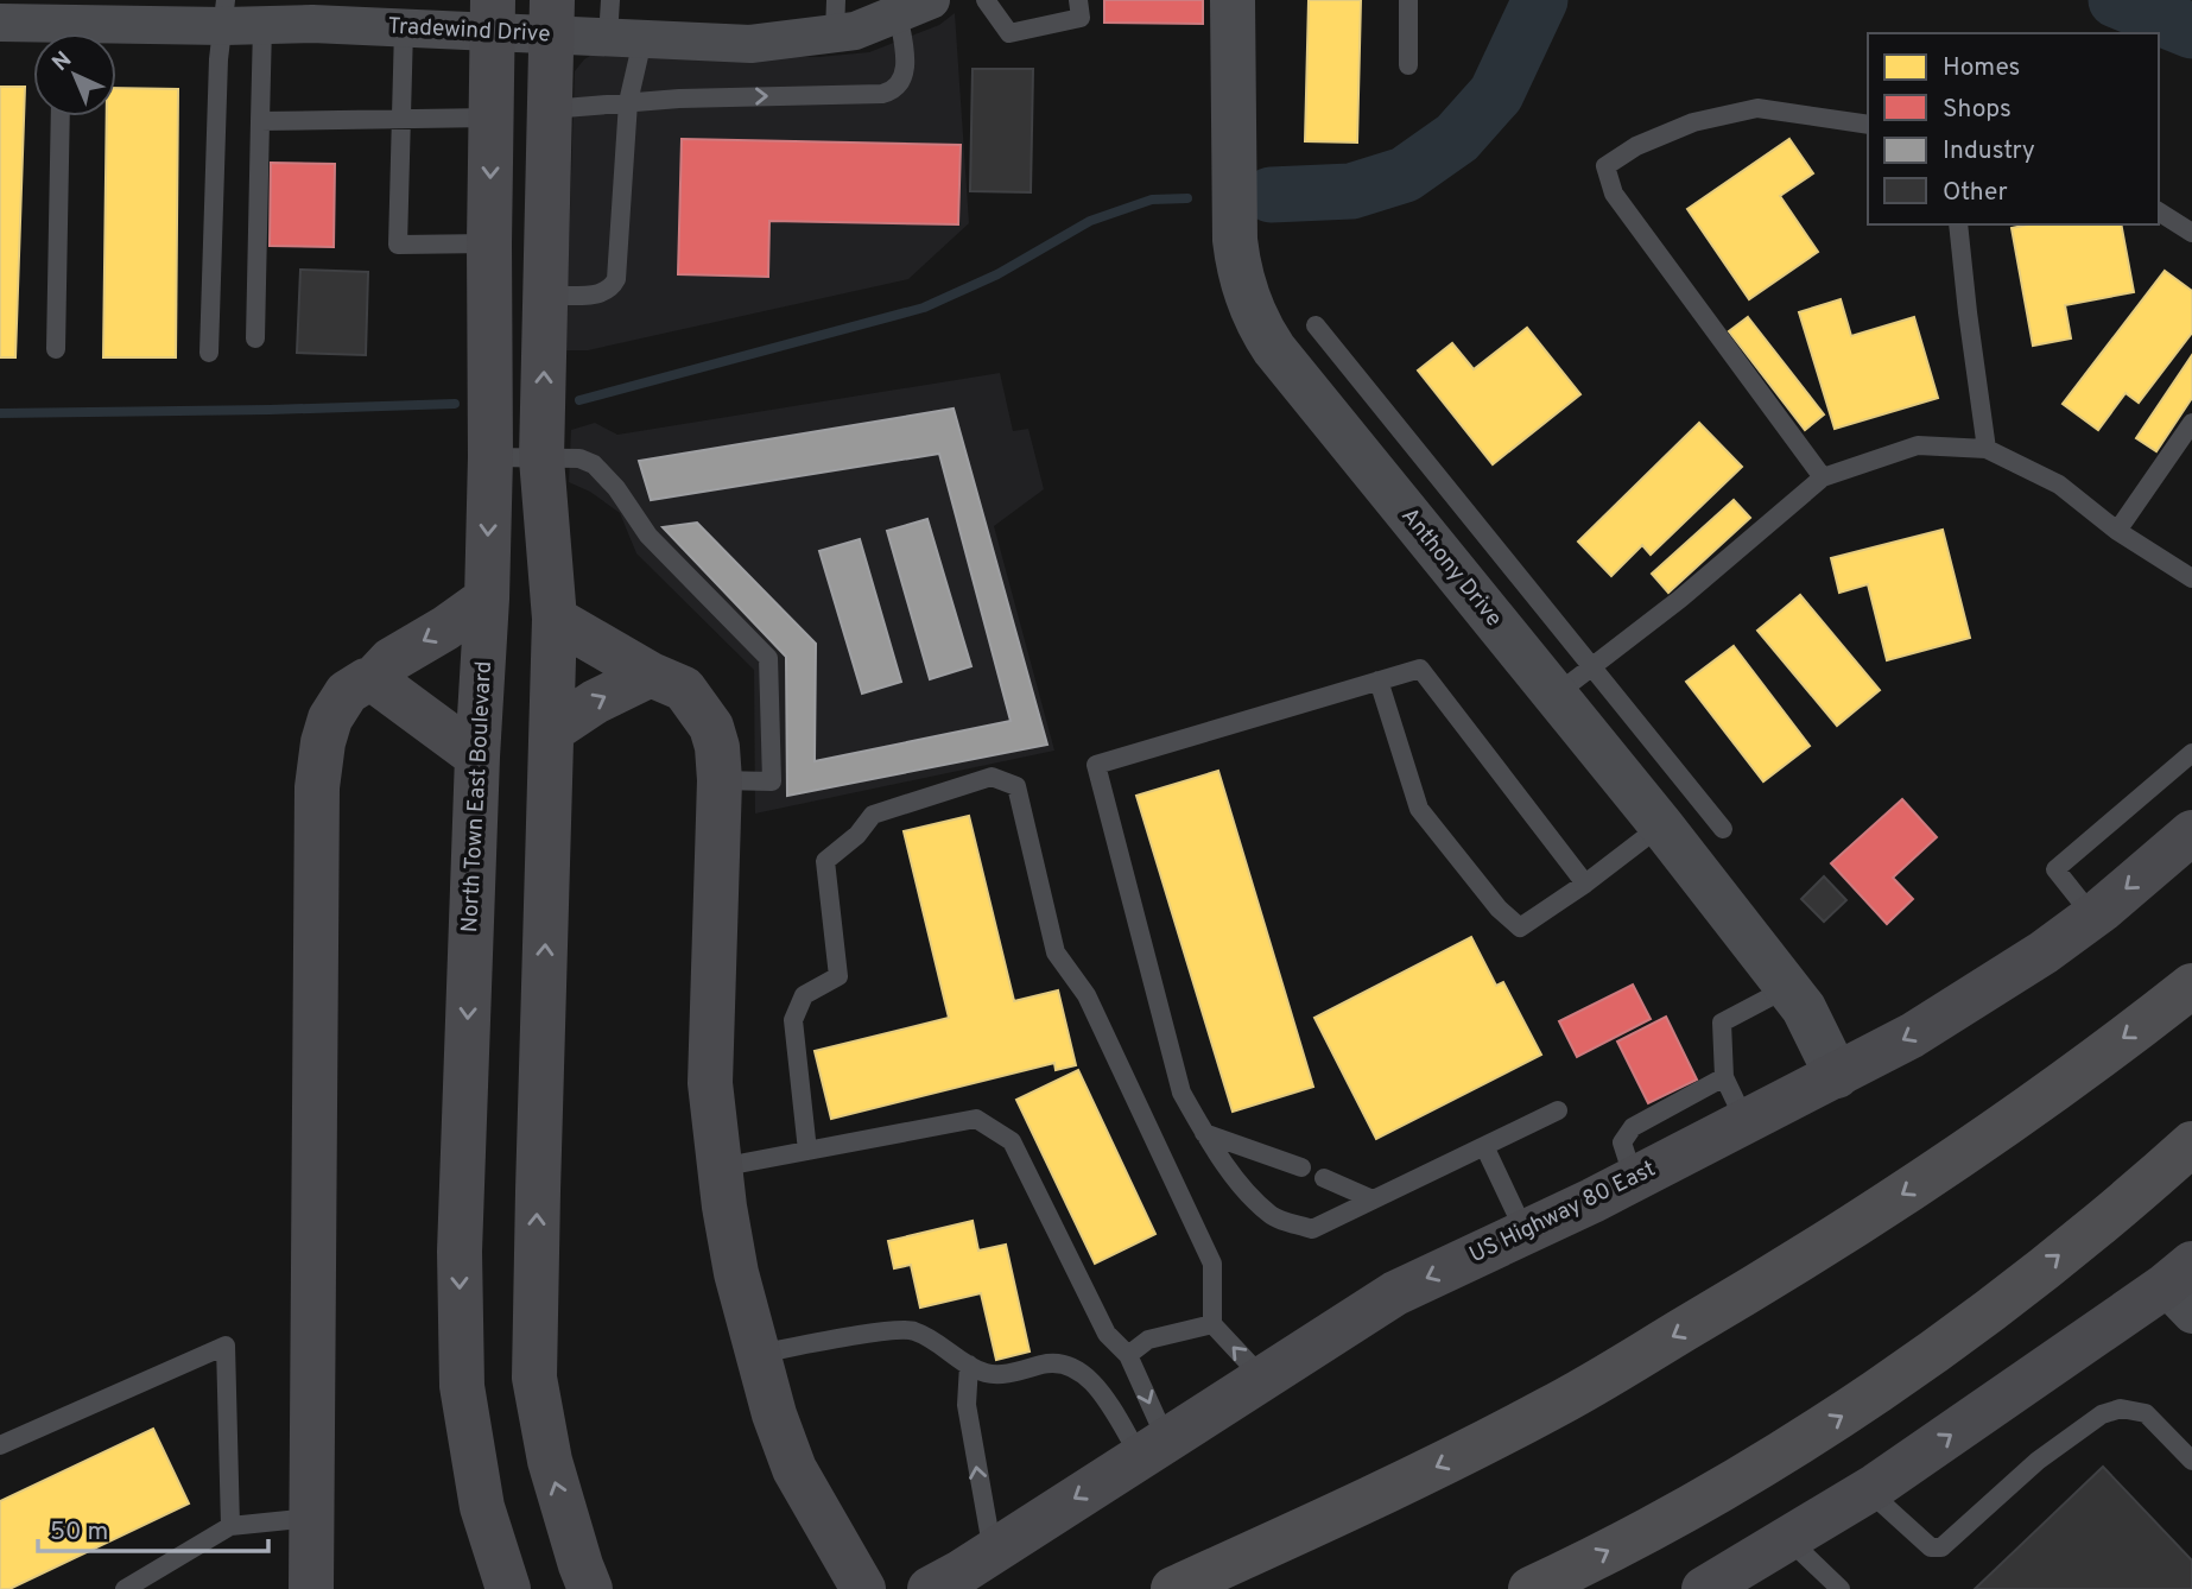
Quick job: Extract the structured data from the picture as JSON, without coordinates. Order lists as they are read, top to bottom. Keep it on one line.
{"streets":{"main road":["North Town East Boulevard","US Highway 80 East"],"street":["Tradewind Drive","Anthony Drive"]},"crossings":[["Tradewind Drive","North Town East Boulevard"],["Anthony Drive","US Highway 80 East"]],"one_way":["US Highway 80 East"],"legend":["Homes","Shops","Industry","Other"],"scale_bar":"50 m","north":"top left"}
